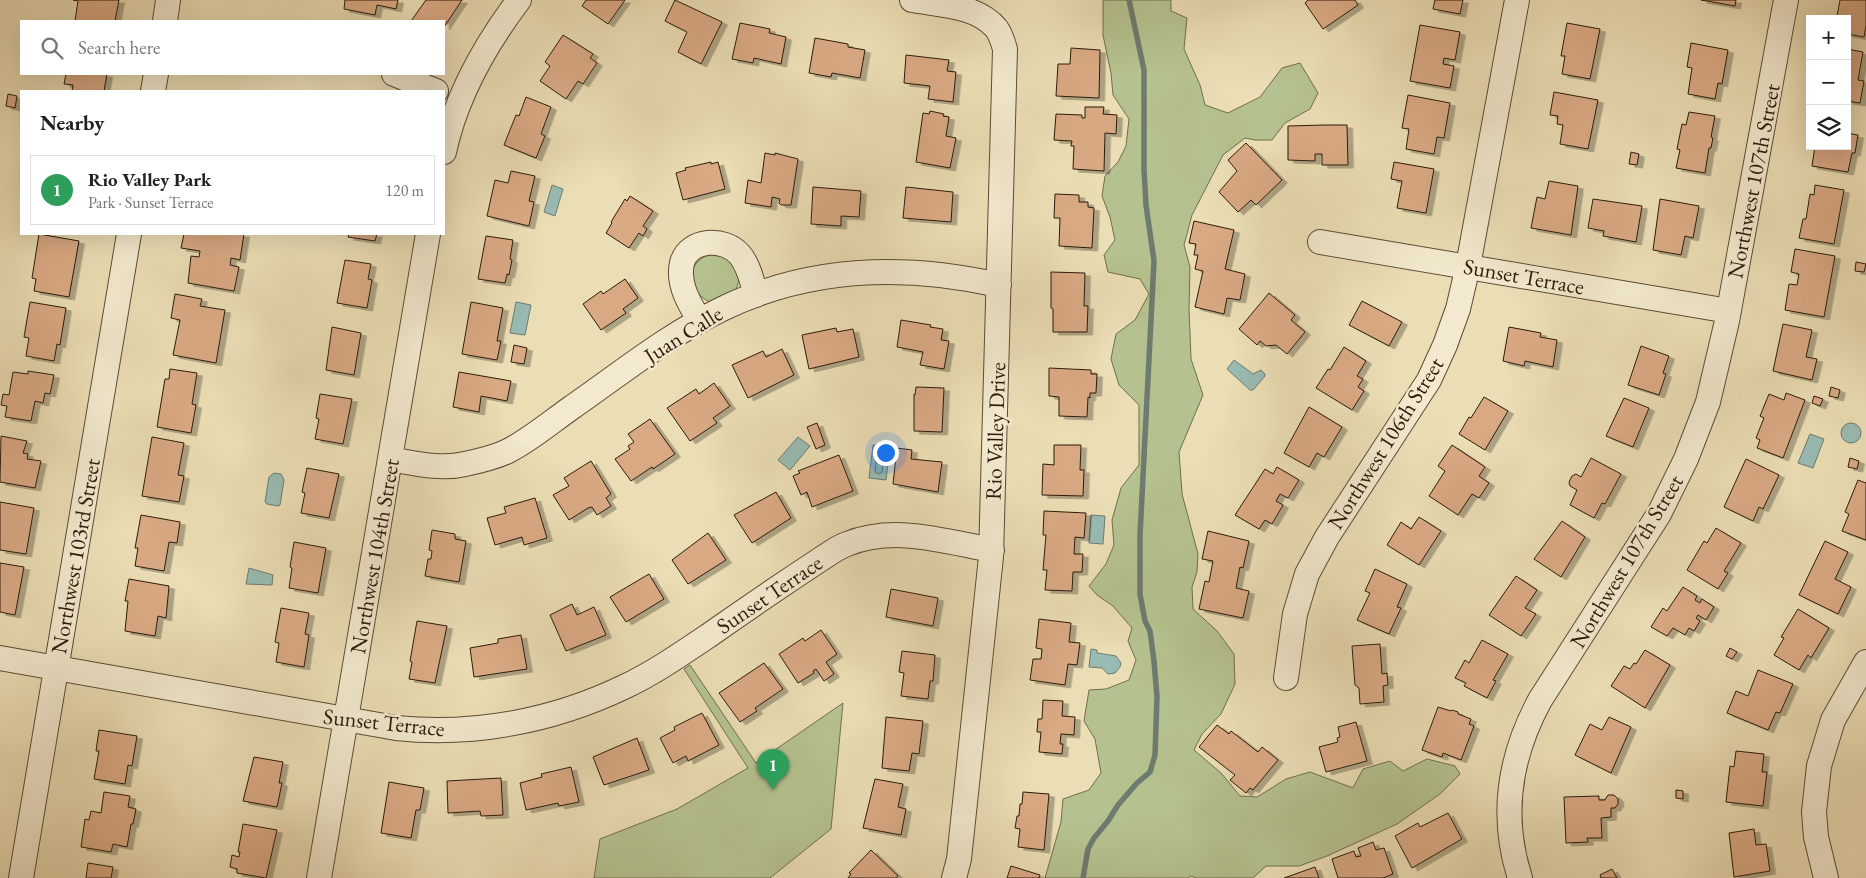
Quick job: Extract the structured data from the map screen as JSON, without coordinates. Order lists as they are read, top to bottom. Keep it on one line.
{"streets":{"street":["Northwest 107th Street","Sunset Terrace","Juan Calle","Rio Valley Drive","Northwest 106th Street","Northwest 103rd Street","Northwest 104th Street"]},"crossings":[["Northwest 107th Street","Sunset Terrace"],["Sunset Terrace","Rio Valley Drive"],["Sunset Terrace","Northwest 106th Street"],["Sunset Terrace","Northwest 103rd Street"],["Sunset Terrace","Northwest 104th Street"],["Juan Calle","Rio Valley Drive"],["Juan Calle","Northwest 104th Street"]],"page":{"map_buttons":["+","−"],"search":"Search here","heading":"Nearby","list":[{"mark":"1","name":"Rio Valley Park","note":"Park · Sunset Terrace","value":"120 m"}],"pins":"1"}}
